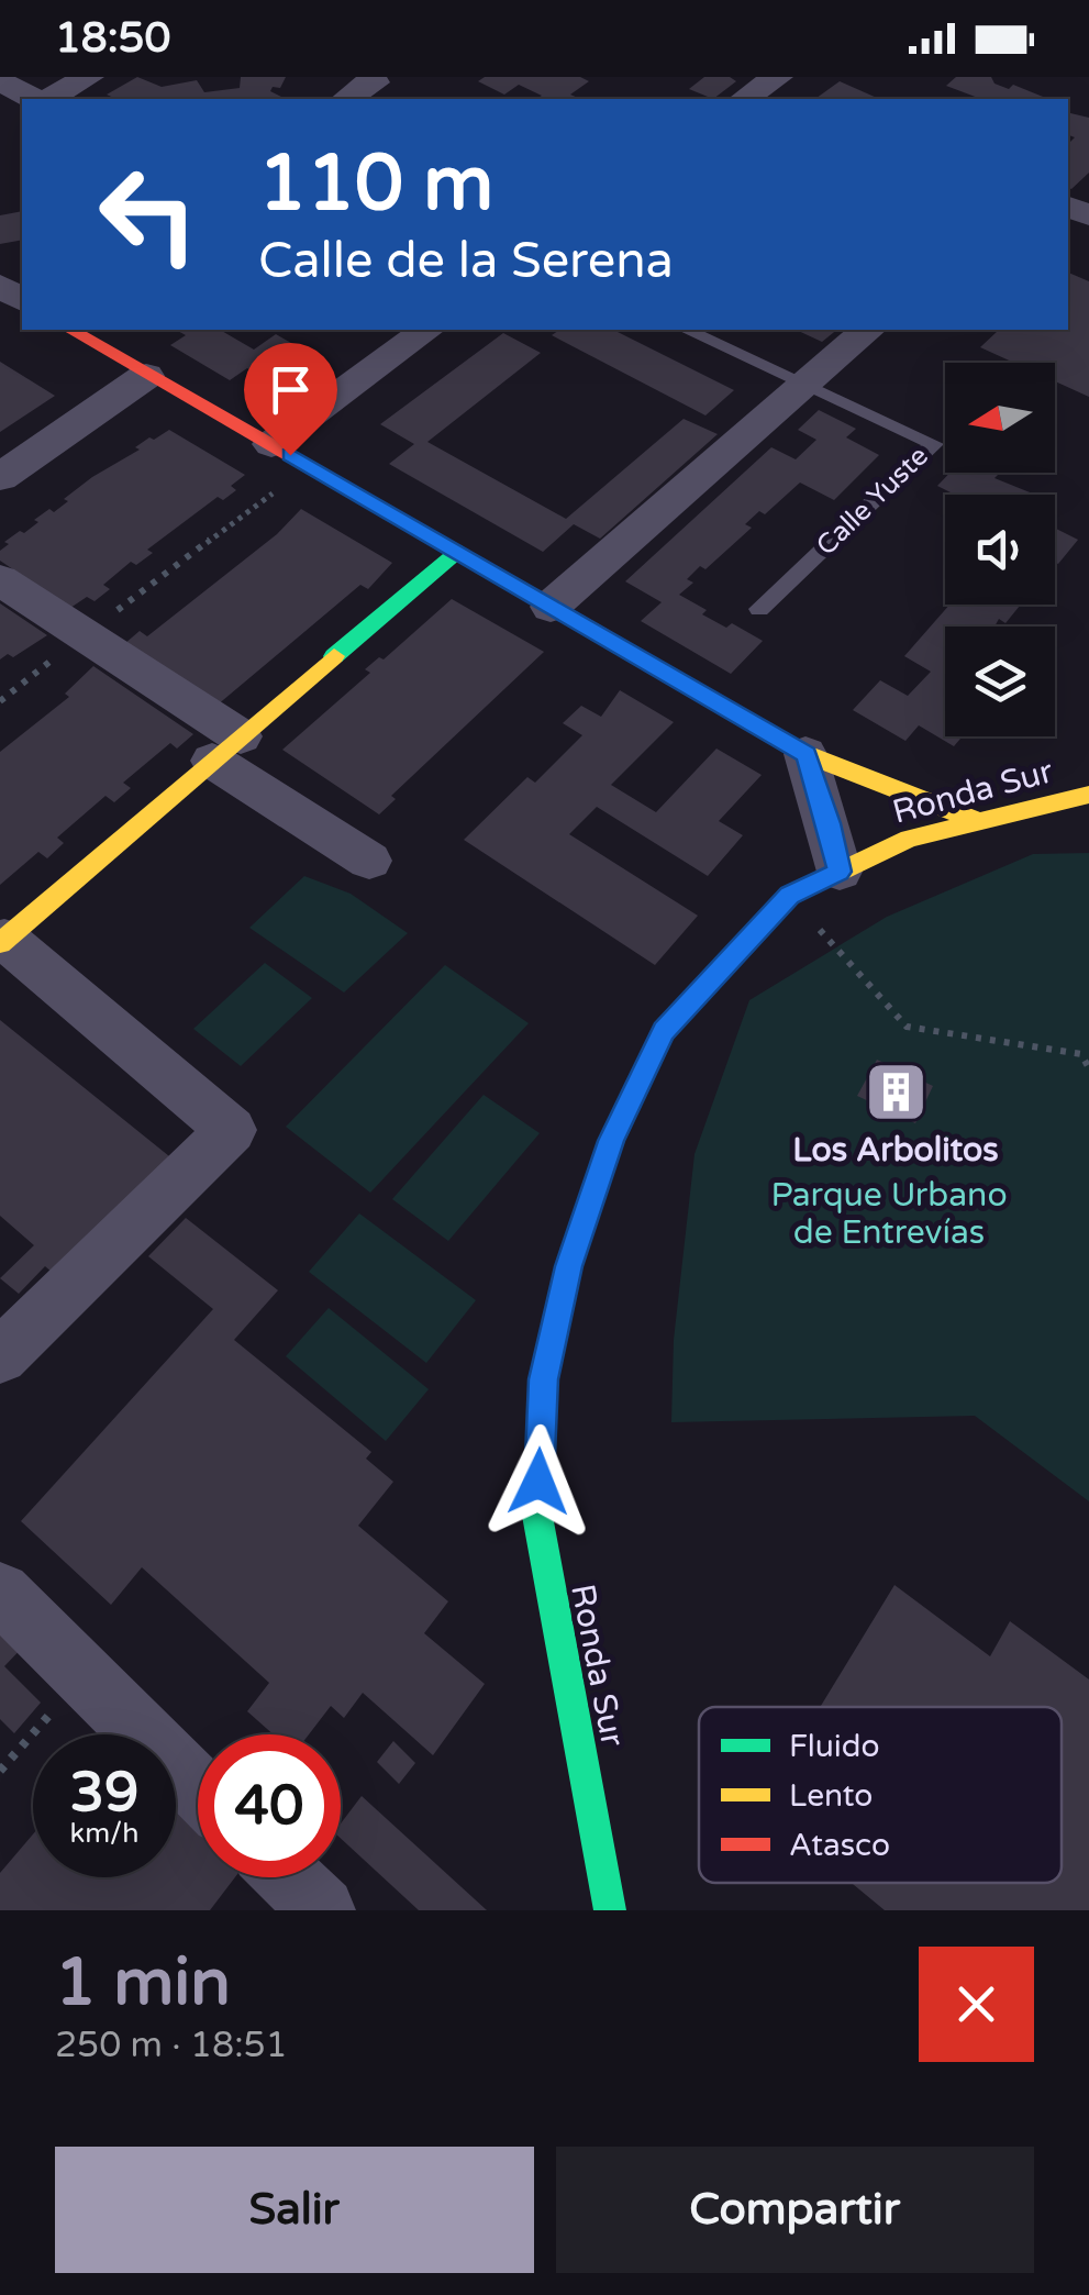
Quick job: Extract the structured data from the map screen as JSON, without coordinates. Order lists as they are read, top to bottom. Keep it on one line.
{"streets":{"street":["Ronda Sur"],"lane":["Calle Yuste"]},"parks":["Parque Urbano de Entrevías"],"places":{"building":["Los Arbolitos"]},"legend":["Fluido","Lento","Atasco"],"north":"left","page":{"status":"18:50","turn":["110 m","Calle de la Serena"],"speed":"39 km/h","limit":"40","heading":["1 min","250 m · 18:51"],"buttons":["Salir","Compartir"]}}
